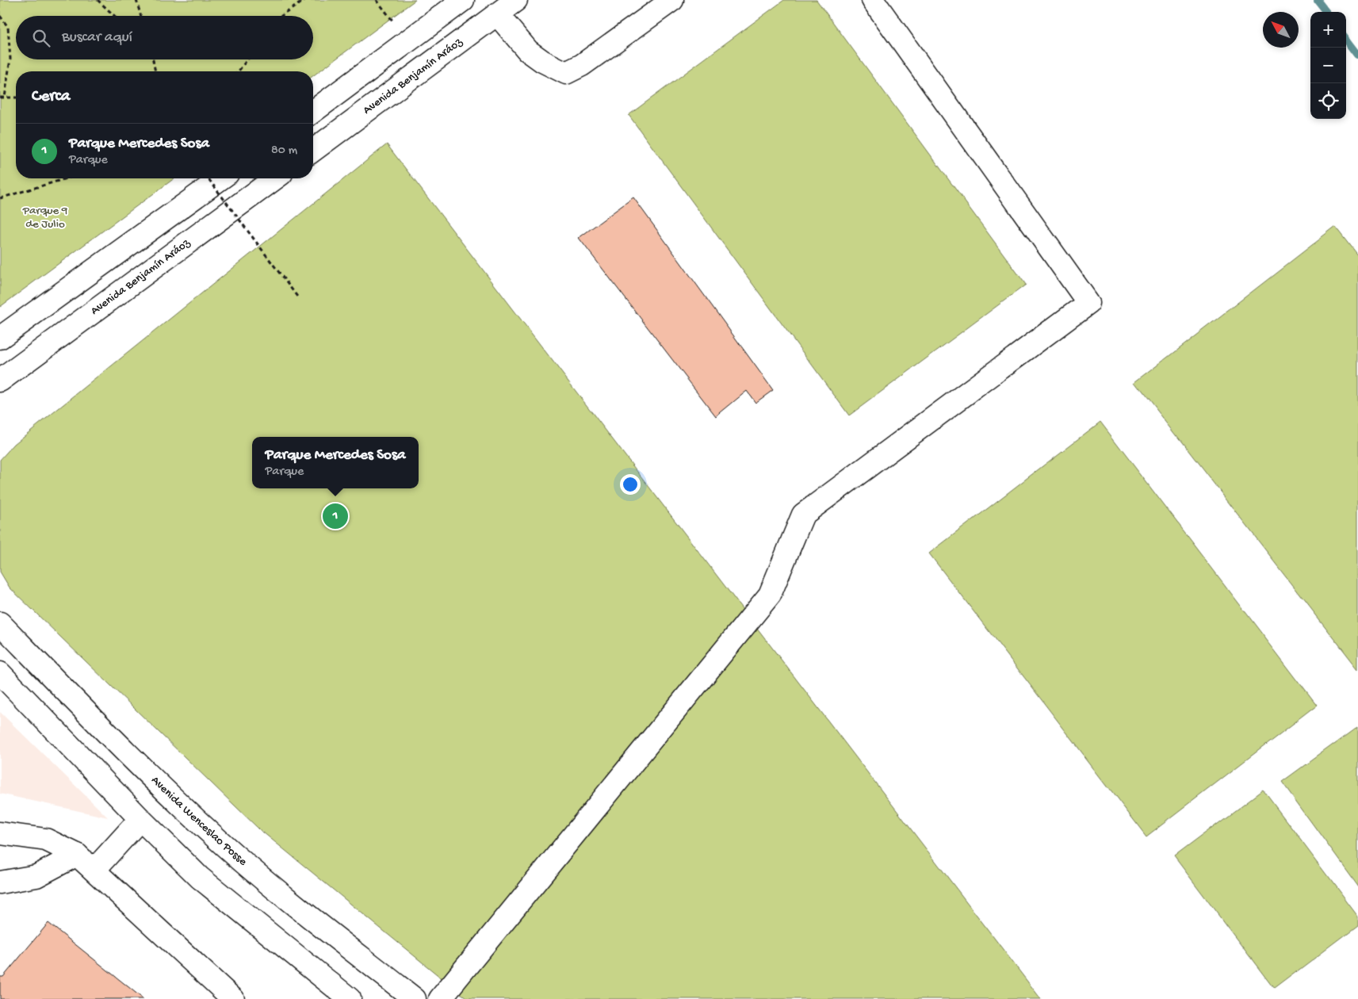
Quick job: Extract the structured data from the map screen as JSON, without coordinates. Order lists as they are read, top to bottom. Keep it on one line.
{"streets":{"main road":["Avenida Benjamín Aráoz","Avenida Wenceslao Posse"]},"parks":["Parque 9 de Julio"],"north":"top left","page":{"map_buttons":["+","−"],"search":"Buscar aquí","heading":"Cerca","list":[{"mark":"1","name":"Parque Mercedes Sosa","note":"Parque","value":"80 m"}],"popup":["Parque Mercedes Sosa","Parque"],"pins":"1"}}
